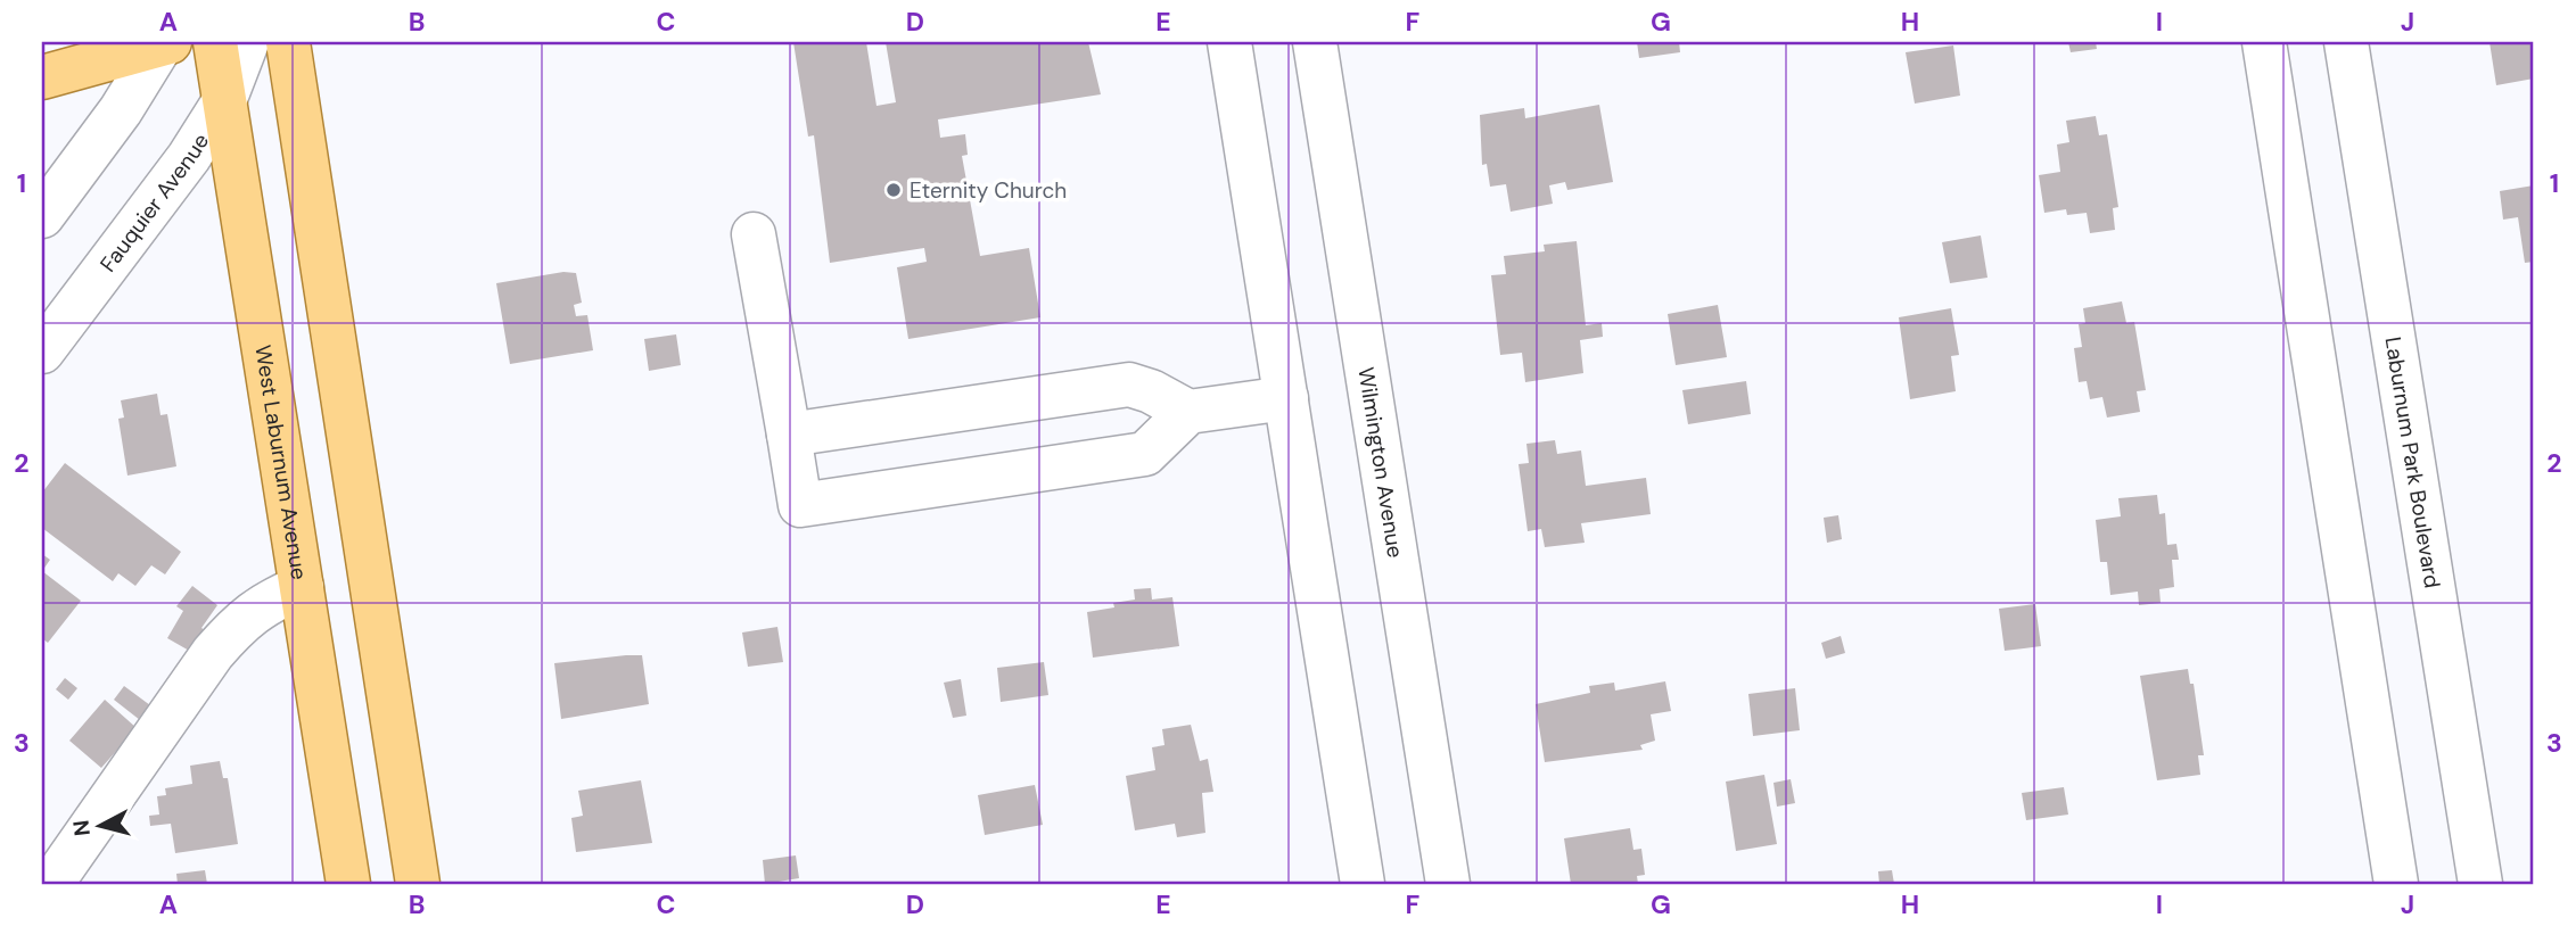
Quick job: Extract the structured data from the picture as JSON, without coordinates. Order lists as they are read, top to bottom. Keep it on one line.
{"streets":{"main road":["West Laburnum Avenue"],"street":["Fauquier Avenue","Wilmington Avenue","Laburnum Park Boulevard"]},"crossings":[["Fauquier Avenue","West Laburnum Avenue"]],"places":["Eternity Church"],"north":"left","grid":{"columns":["A","B","C","D","E","F","G","H","I","J"],"rows":["1","2","3"]}}
